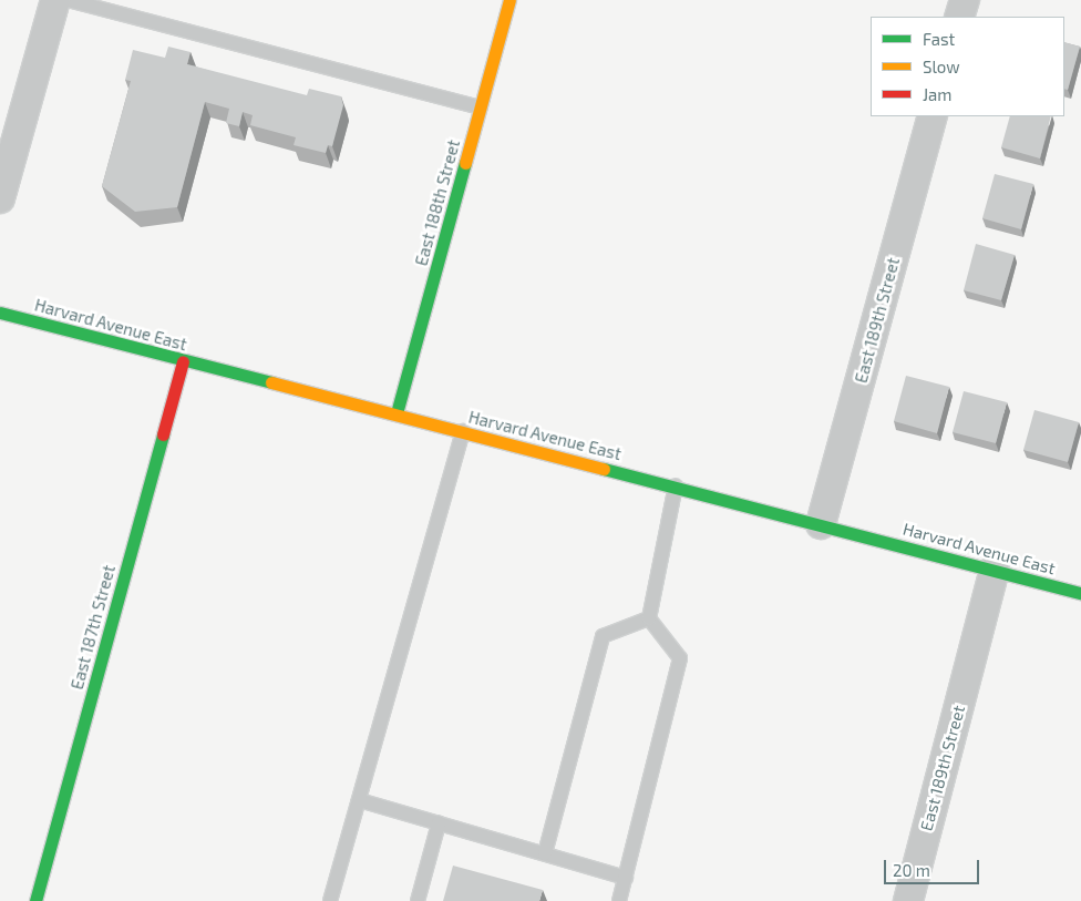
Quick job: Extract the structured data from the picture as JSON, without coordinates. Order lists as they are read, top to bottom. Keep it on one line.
{"streets":{"main road":["East 188th Street","Harvard Avenue East","East 187th Street"],"street":["East 189th Street"]},"crossings":[["East 188th Street","Harvard Avenue East"],["East 189th Street","Harvard Avenue East"],["Harvard Avenue East","East 187th Street"]],"legend":["Fast","Slow","Jam"],"scale_bar":"20 m"}
